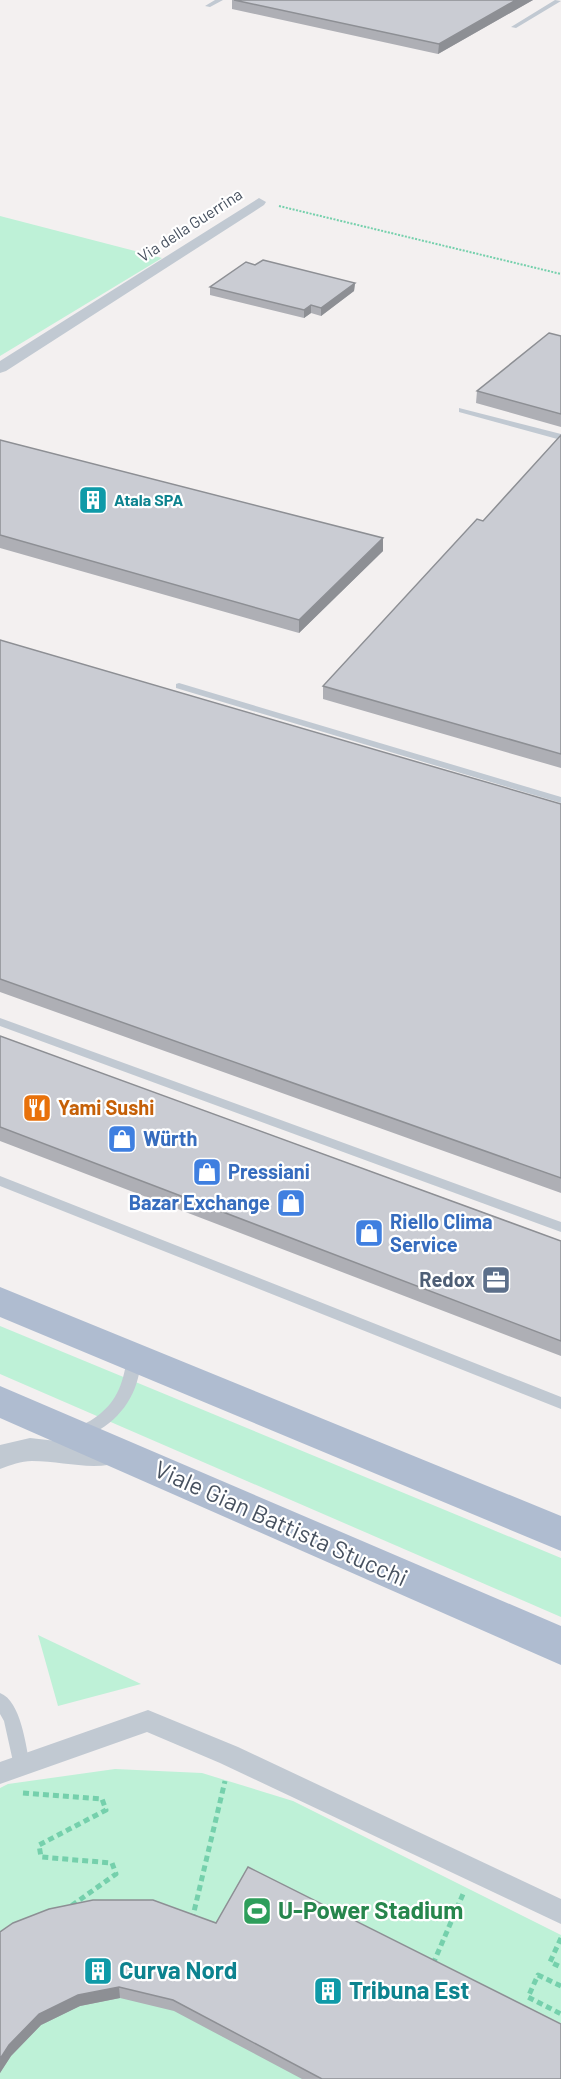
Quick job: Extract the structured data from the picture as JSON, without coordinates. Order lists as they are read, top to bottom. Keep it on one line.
{"streets":{"main road":["Viale Gian Battista Stucchi"],"street":["Via della Guerrina"]},"places":{"building":["Atala SPA","Curva Nord","Tribuna Est"],"restaurant":["Yami Sushi"],"shop":["Würth","Pressiani","Bazar Exchange","Riello Clima Service"],"office":["Redox"],"sports":["U-Power Stadium"]}}
